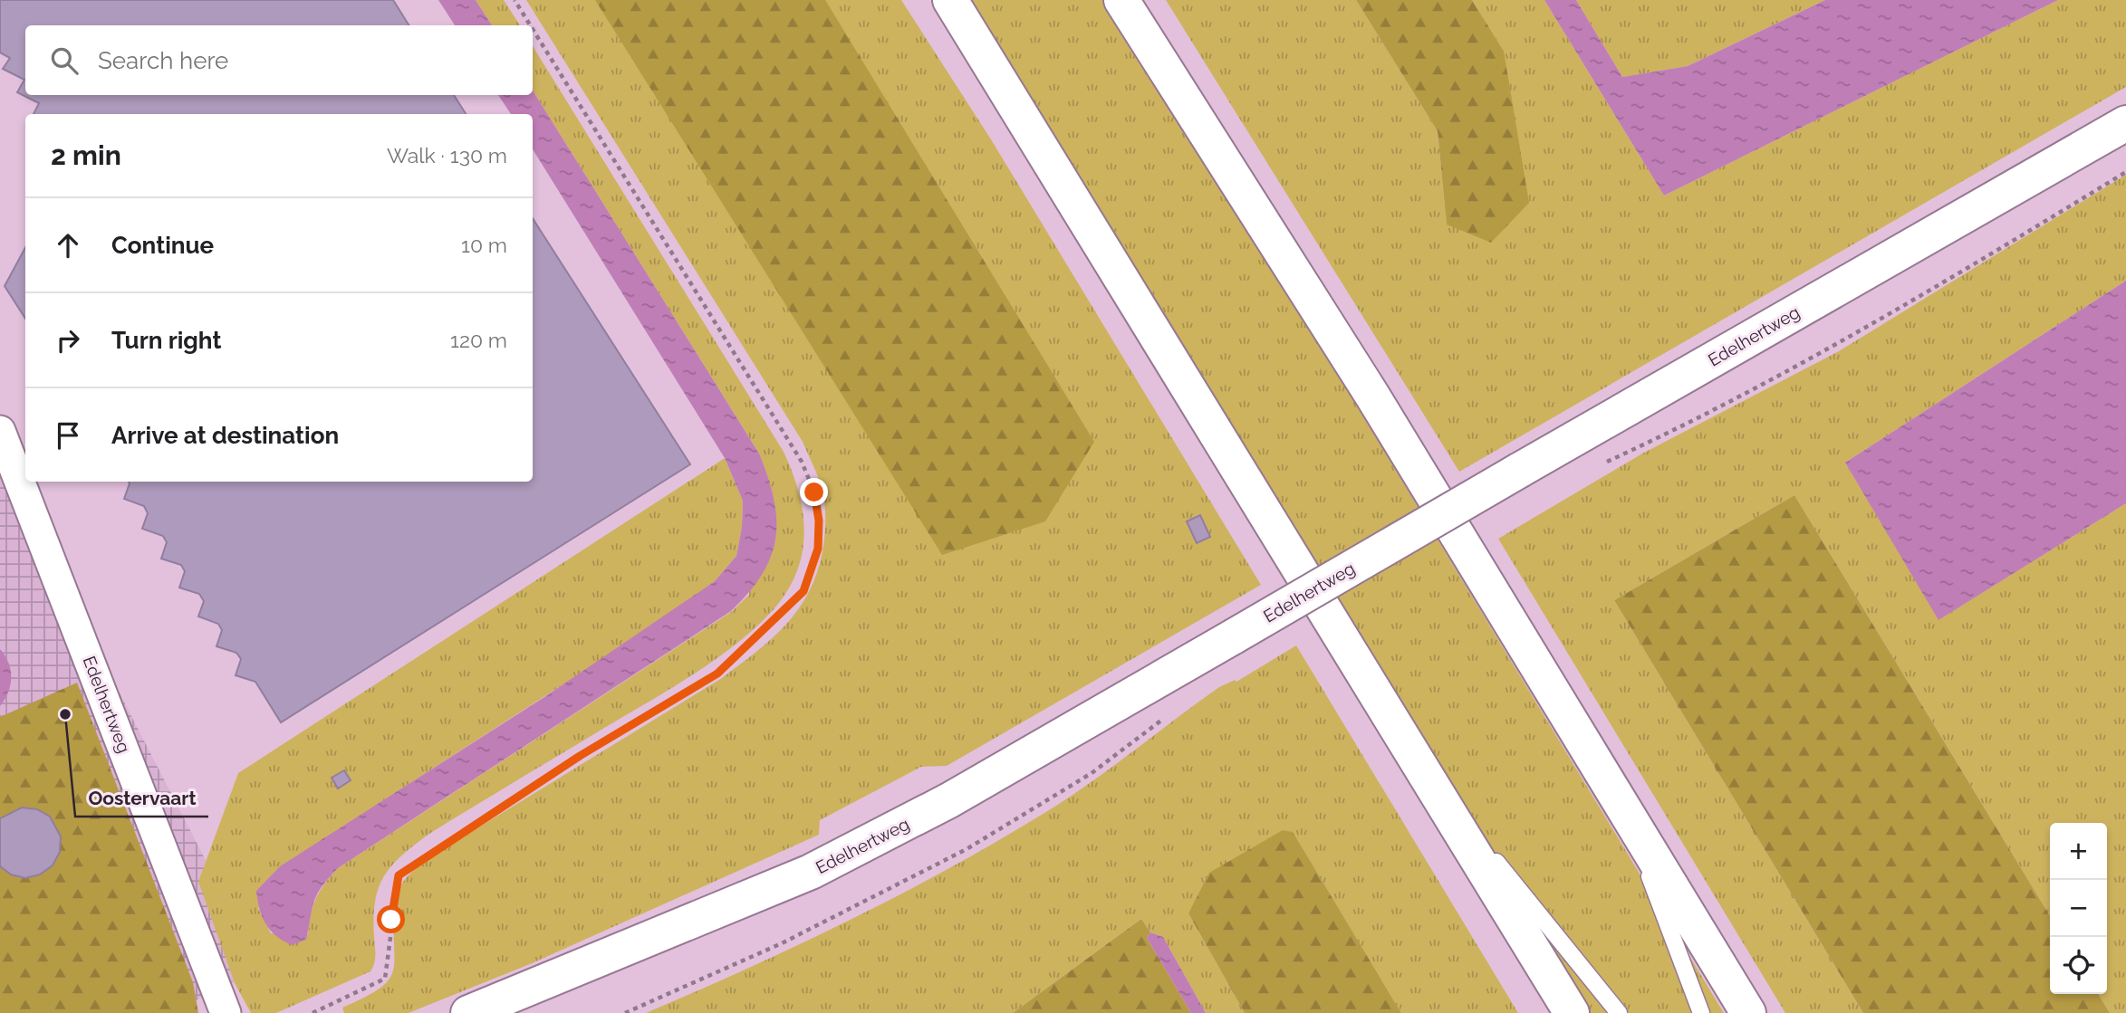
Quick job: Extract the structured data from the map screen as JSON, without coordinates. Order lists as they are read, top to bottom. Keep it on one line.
{"streets":{"main road":["Edelhertweg"]},"places":["Oostervaart"],"page":{"search":"Search here","heading":["2 min","Walk · 130 m"],"list":[["Continue","10 m"],["Turn right","120 m"],"Arrive at destination"],"map_buttons":["+","−"]}}
